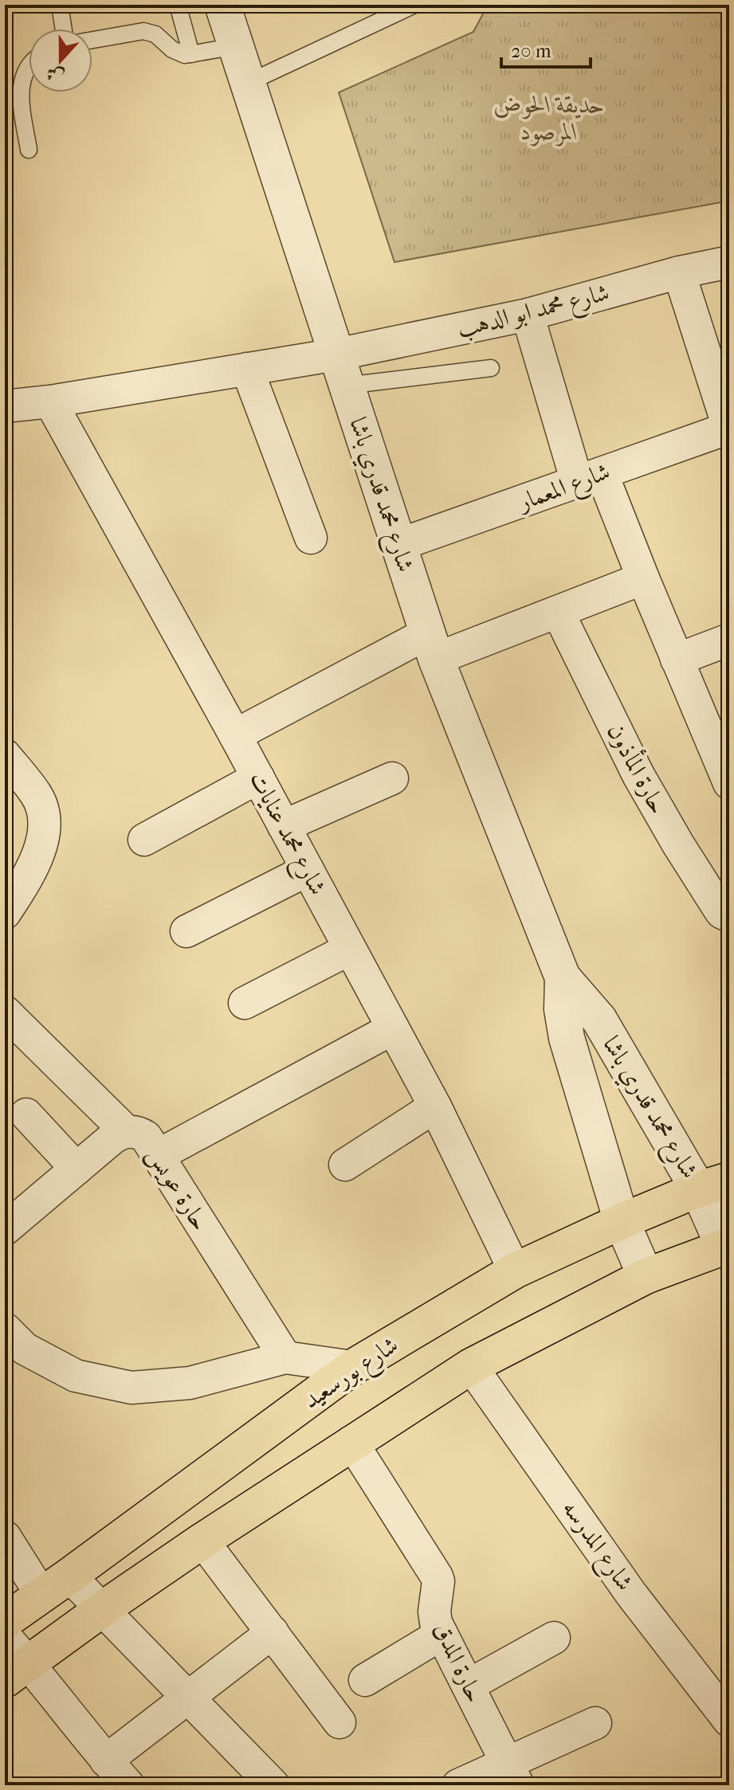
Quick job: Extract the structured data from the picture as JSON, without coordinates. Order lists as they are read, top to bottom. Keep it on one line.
{"streets":{"main road":["شارع بورسعيد"],"street":["شارع محمد ابو الدهب","شارع المعمار","شارع محمد قدري باشا","حارة المأذون","شارع محمد عنايات","حارة عويس","شارع المدرسه","حارة المدق"]},"crossings":[["شارع محمد ابو الدهب","شارع محمد قدري باشا"],["شارع محمد ابو الدهب","شارع محمد عنايات"],["شارع المعمار","شارع محمد قدري باشا"],["شارع محمد قدري باشا","شارع بورسعيد"],["شارع محمد عنايات","شارع بورسعيد"]],"parks":["حديقة الحوض المرصود"],"scale_bar":"20 m","north":"bottom"}
